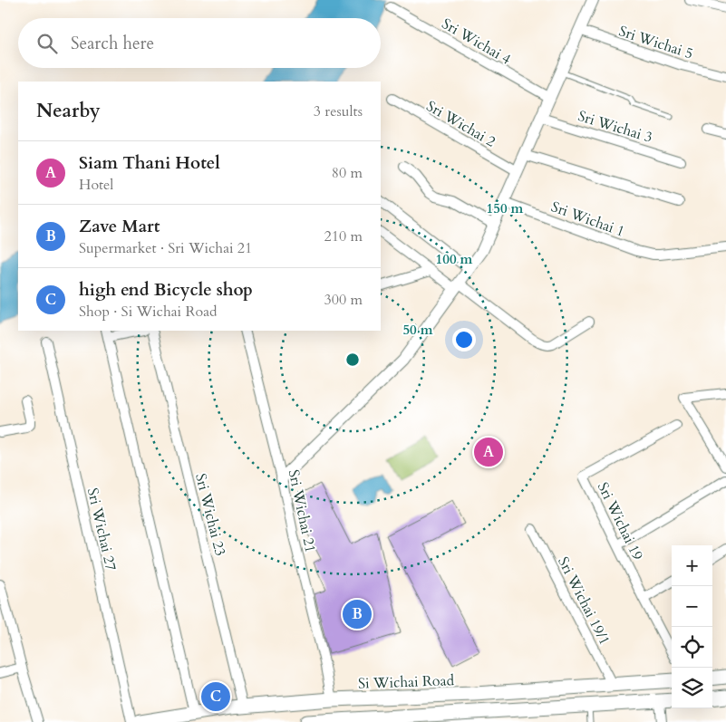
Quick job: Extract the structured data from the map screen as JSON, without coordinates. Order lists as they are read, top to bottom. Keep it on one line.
{"streets":{"main road":["Si Wichai Road"],"street":["Sri Wichai 4","Sri Wichai 5","Sri Wichai 2","Sri Wichai 3","Sri Wichai 1","Sri Wichai 21","Sri Wichai 23","Sri Wichai 19","Sri Wichai 27","Sri Wichai 19/1"]},"crossings":[["Sri Wichai 21","Si Wichai Road"],["Sri Wichai 23","Si Wichai Road"],["Sri Wichai 19/1","Si Wichai Road"]],"page":{"search":"Search here","heading":["Nearby","3 results"],"list":[{"mark":"A","name":"Siam Thani Hotel","note":"Hotel","value":"80 m"},{"mark":"B","name":"Zave Mart","note":"Supermarket · Sri Wichai 21","value":"210 m"},{"mark":"C","name":"high end Bicycle shop","note":"Shop · Si Wichai Road","value":"300 m"}],"pins":["A","B","C"],"map_buttons":["+","−"]},"rings":["150 m","100 m","50 m"]}
